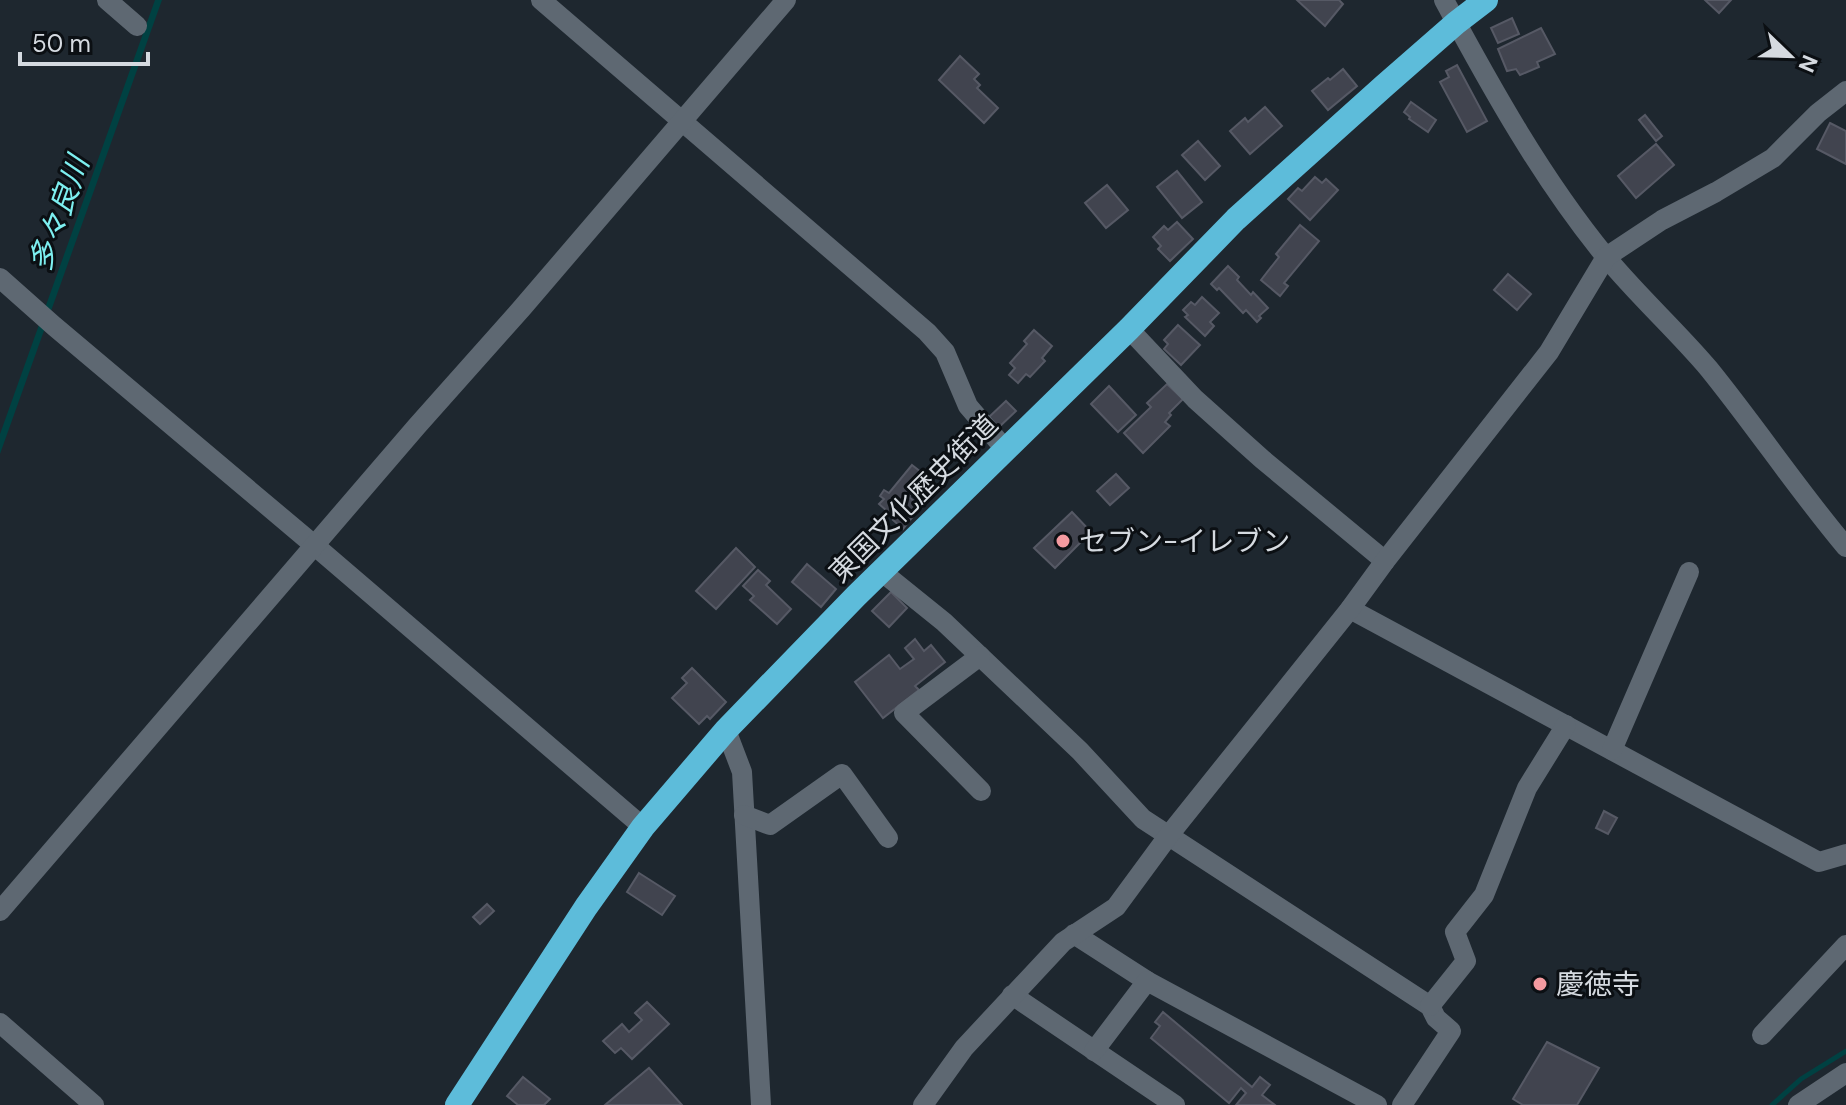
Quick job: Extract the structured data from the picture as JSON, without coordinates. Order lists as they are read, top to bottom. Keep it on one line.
{"streets":{"highway":["東国文化歴史街道"]},"water":["多々良川"],"places":["セブン-イレブン","慶徳寺"],"scale_bar":"50 m","north":"bottom right"}
